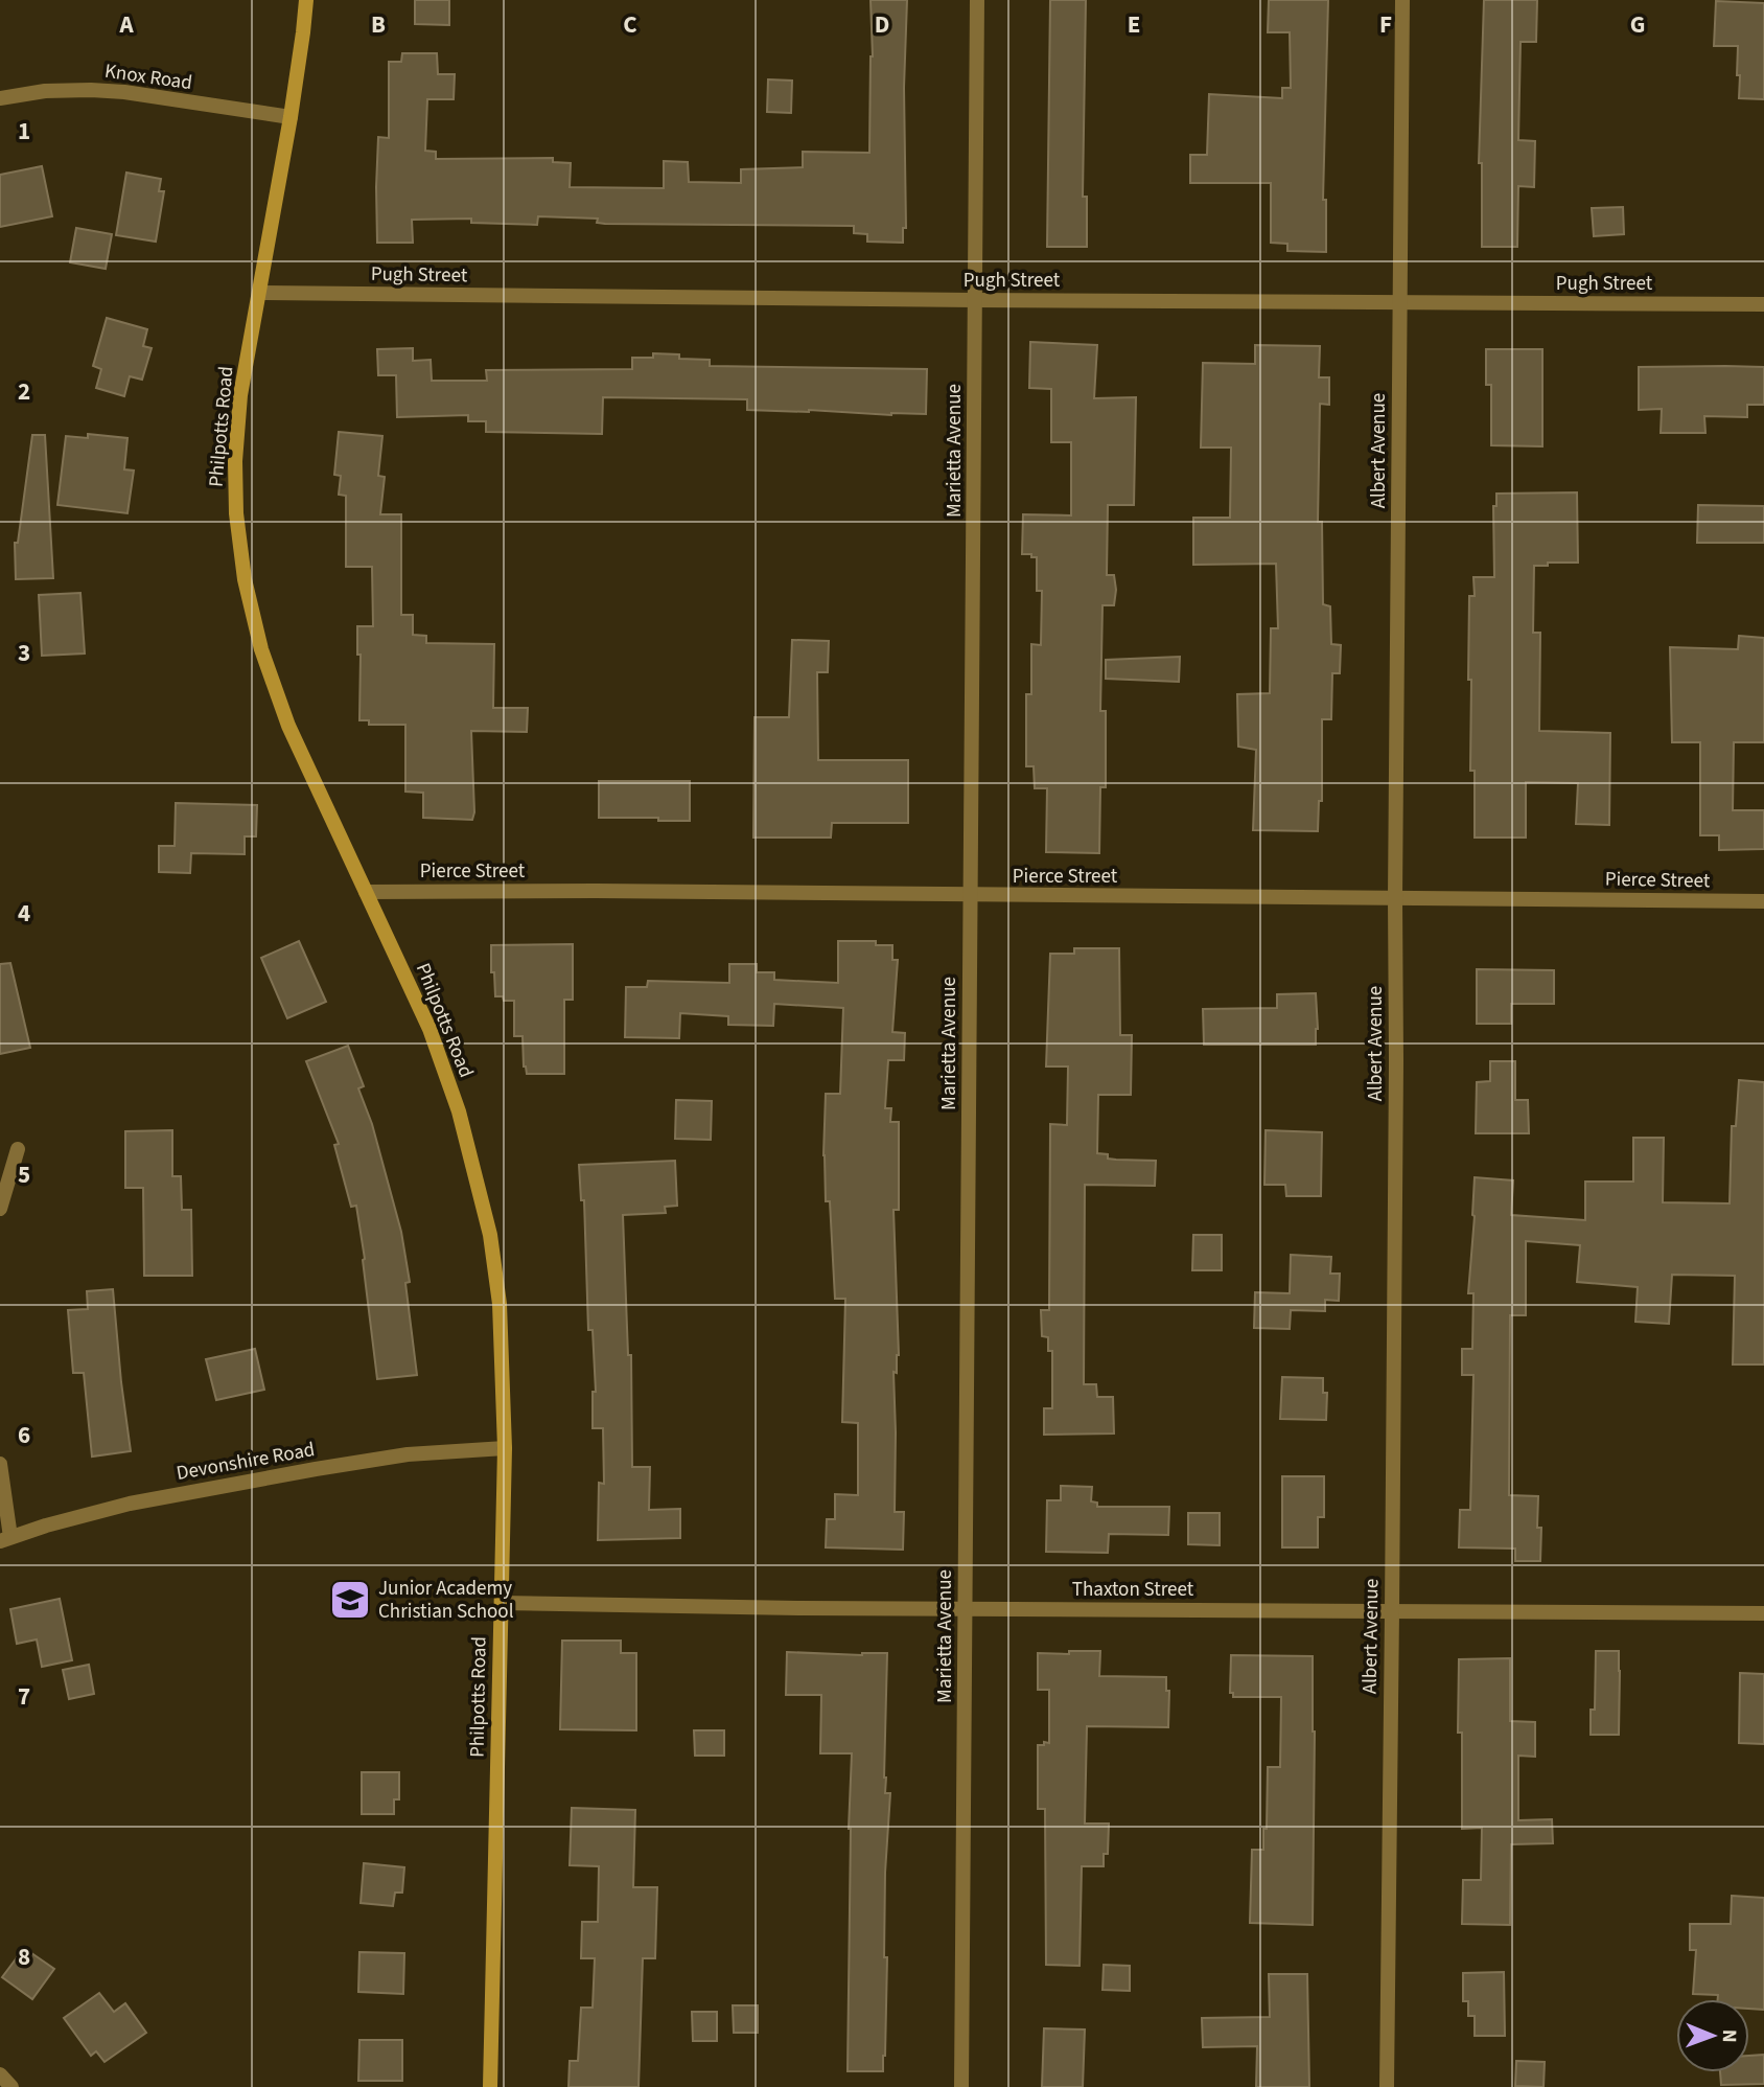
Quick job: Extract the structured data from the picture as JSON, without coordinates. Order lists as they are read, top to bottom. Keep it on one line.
{"streets":{"street":["Knox Road","Pugh Street","Philpotts Road","Marietta Avenue","Albert Avenue","Pierce Street","Devonshire Road","Thaxton Street"]},"crossings":[["Knox Road","Philpotts Road"],["Pugh Street","Philpotts Road"],["Pugh Street","Marietta Avenue"],["Pugh Street","Albert Avenue"],["Philpotts Road","Pierce Street"],["Philpotts Road","Devonshire Road"],["Philpotts Road","Thaxton Street"],["Marietta Avenue","Pierce Street"],["Marietta Avenue","Thaxton Street"],["Albert Avenue","Pierce Street"],["Albert Avenue","Thaxton Street"]],"places":{"school or university":["Junior Academy Christian School"]},"north":"right","grid":{"columns":["A","B","C","D","E","F","G"],"rows":["1","2","3","4","5","6","7","8"]}}
